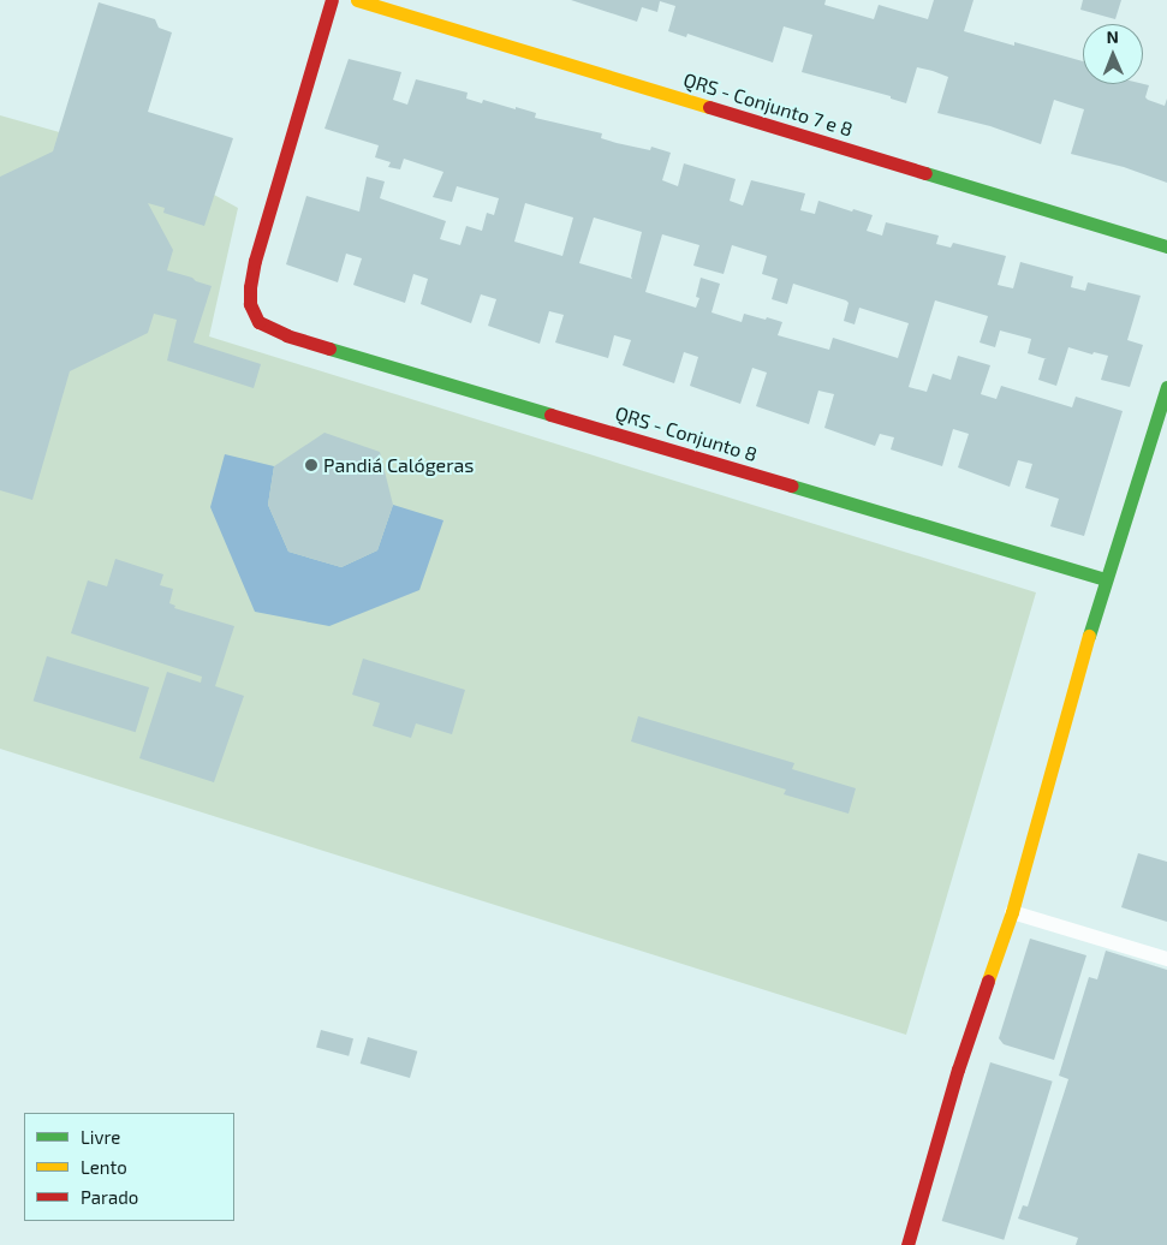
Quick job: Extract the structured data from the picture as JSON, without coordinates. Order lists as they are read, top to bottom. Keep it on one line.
{"streets":{"street":["QRS - Conjunto 7 e 8","QRS - Conjunto 8"]},"places":["Pandiá Calógeras"],"legend":["Livre","Lento","Parado"],"north":"top"}
